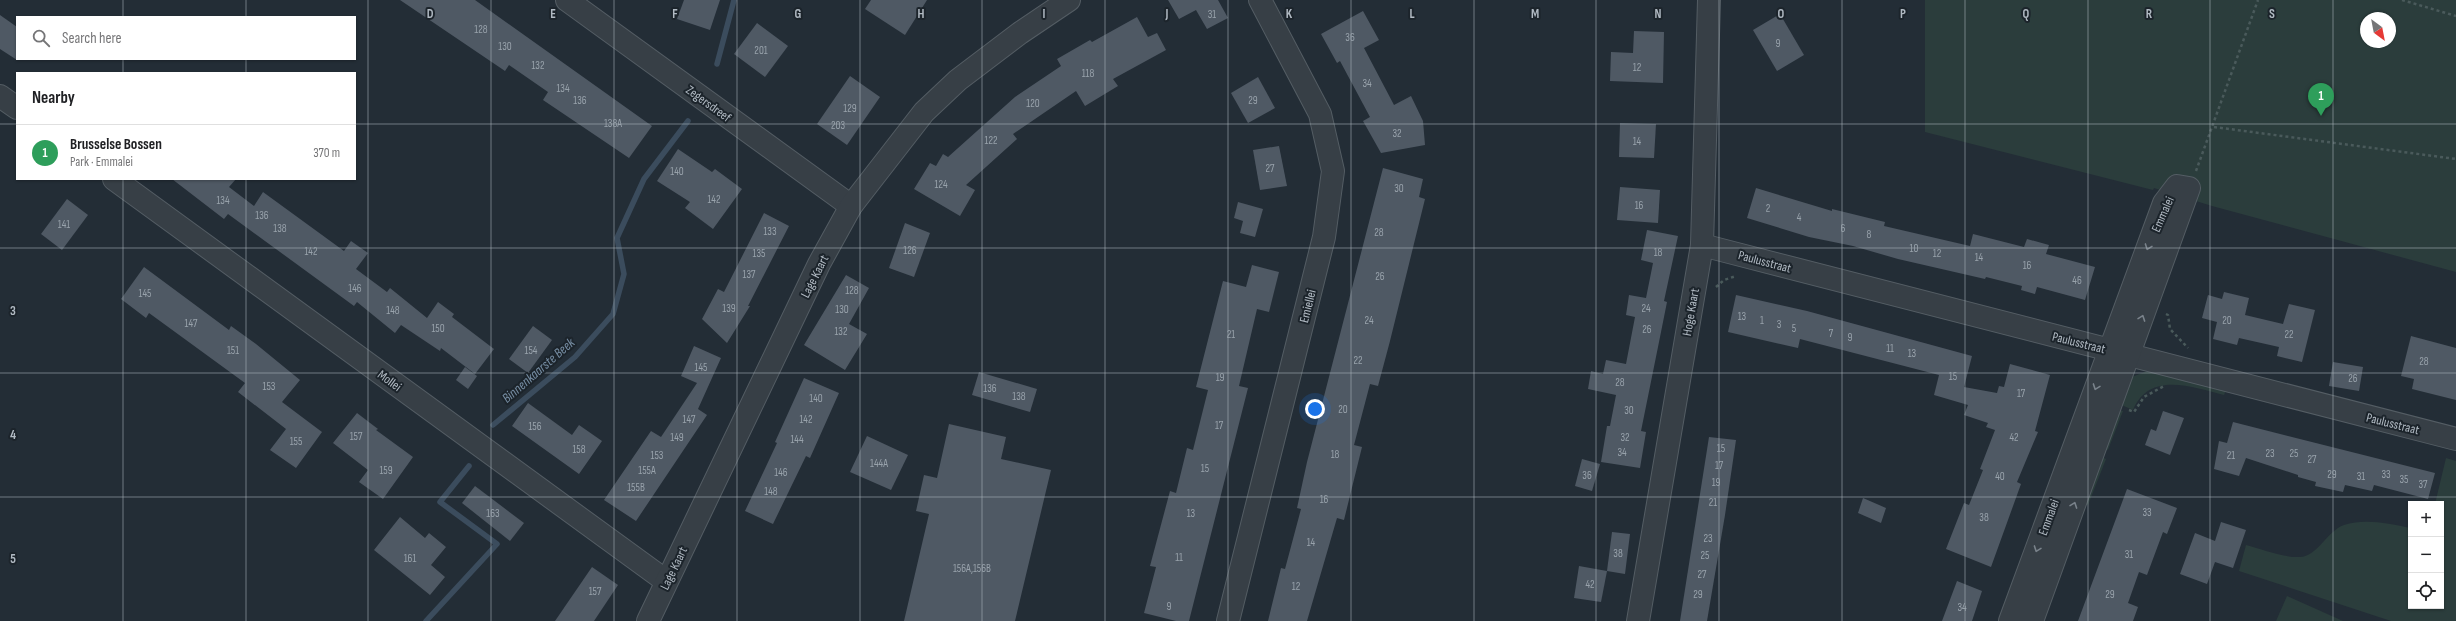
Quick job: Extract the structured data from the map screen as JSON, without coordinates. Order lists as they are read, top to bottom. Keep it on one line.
{"streets":{"street":["Zegersdreef","Emmalei","Paulusstraat","Lage Kaart","Emiellei","Hoge Kaart","Mollei"]},"crossings":[["Zegersdreef","Lage Kaart"],["Emmalei","Paulusstraat"],["Paulusstraat","Hoge Kaart"],["Lage Kaart","Mollei"]],"water":["Binnenkaarste Beek"],"house_numbers":["31","128","36","9","130","201","132","12","118","34","134","136","29","120","129","138A","203","32","122","14","27","140","124","30","142","134","16","2","136","4","141","138","6","133","28","8","10","126","142","18","135","12","14","16","137","26","46","146","128","145","139","24","130","148","13","24","1","20","147","3","150","5","26","132","7","21","22","9","11","151","154","13","22","28","145","15","19","26","28","153","136","17","138","140","20","30","147","142","17","156","157","149","32","42","144","155","15","158","34","23","25","18","153","21","27","144A","17","15","159","155A","146","29","33","36","40","31","35","19","37","155B","148","16","21","33","163","13","38","23","14","38","31","25","11","161","156A,156B","27","42","12","157","29","29","9","34"],"north":"bottom right","page":{"search":"Search here","heading":"Nearby","pins":"1","list":[{"mark":"1","name":"Brusselse Bossen","note":"Park · Emmalei","value":"370 m"}],"map_buttons":["+","−"]},"grid":{"columns":["D","E","F","G","H","I","J","K","L","M","N","O","P","Q","R","S"],"rows":["3","4","5"]}}
